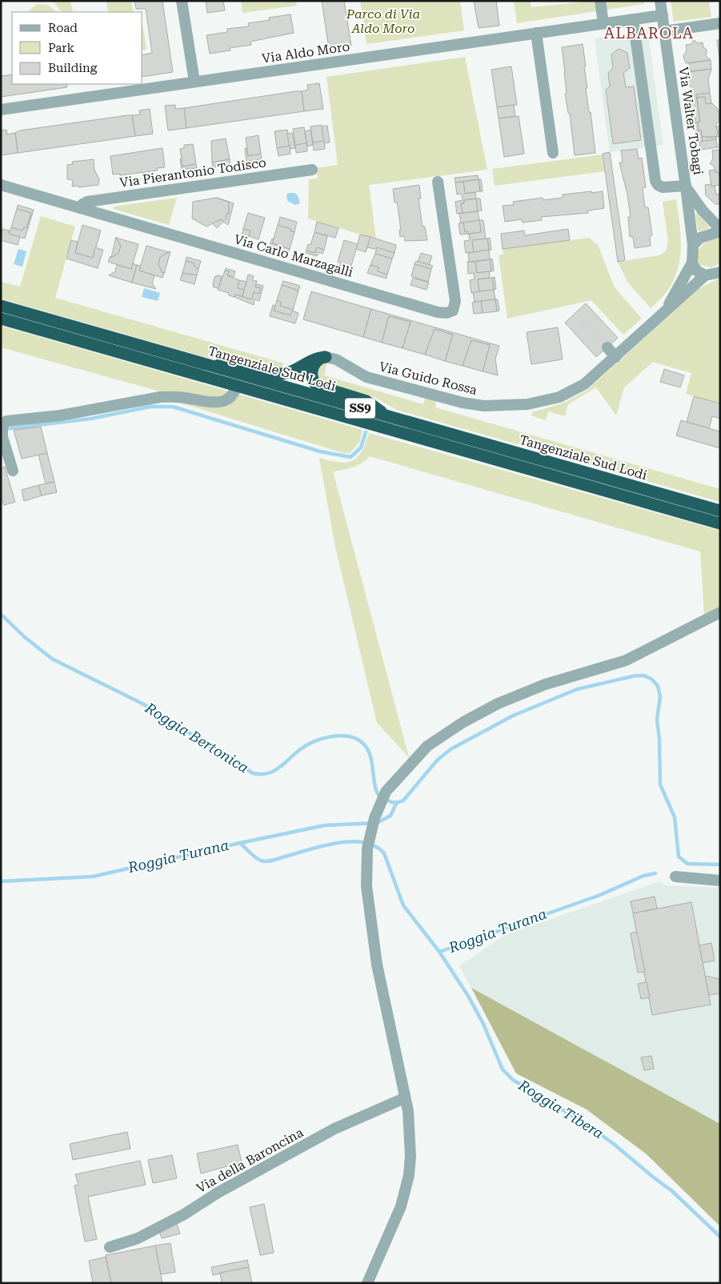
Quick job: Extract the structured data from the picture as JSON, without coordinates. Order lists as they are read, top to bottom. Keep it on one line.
{"streets":{"highway":["Tangenziale Sud Lodi","SS9"],"street":["Via Aldo Moro","Via Walter Tobagi","Via Pierantonio Todisco","Via Carlo Marzagalli","Via Guido Rossa","Via della Baroncina"]},"crossings":[["Via Aldo Moro","Via Walter Tobagi"],["Via Walter Tobagi","Via Guido Rossa"],["Via Pierantonio Todisco","Via Carlo Marzagalli"]],"districts":["ALBAROLA"],"water":["Roggia Bertonica","Roggia Turana","Roggia Tibera"],"parks":["Parco di Via Aldo Moro"],"legend":["Road","Park","Building"]}
